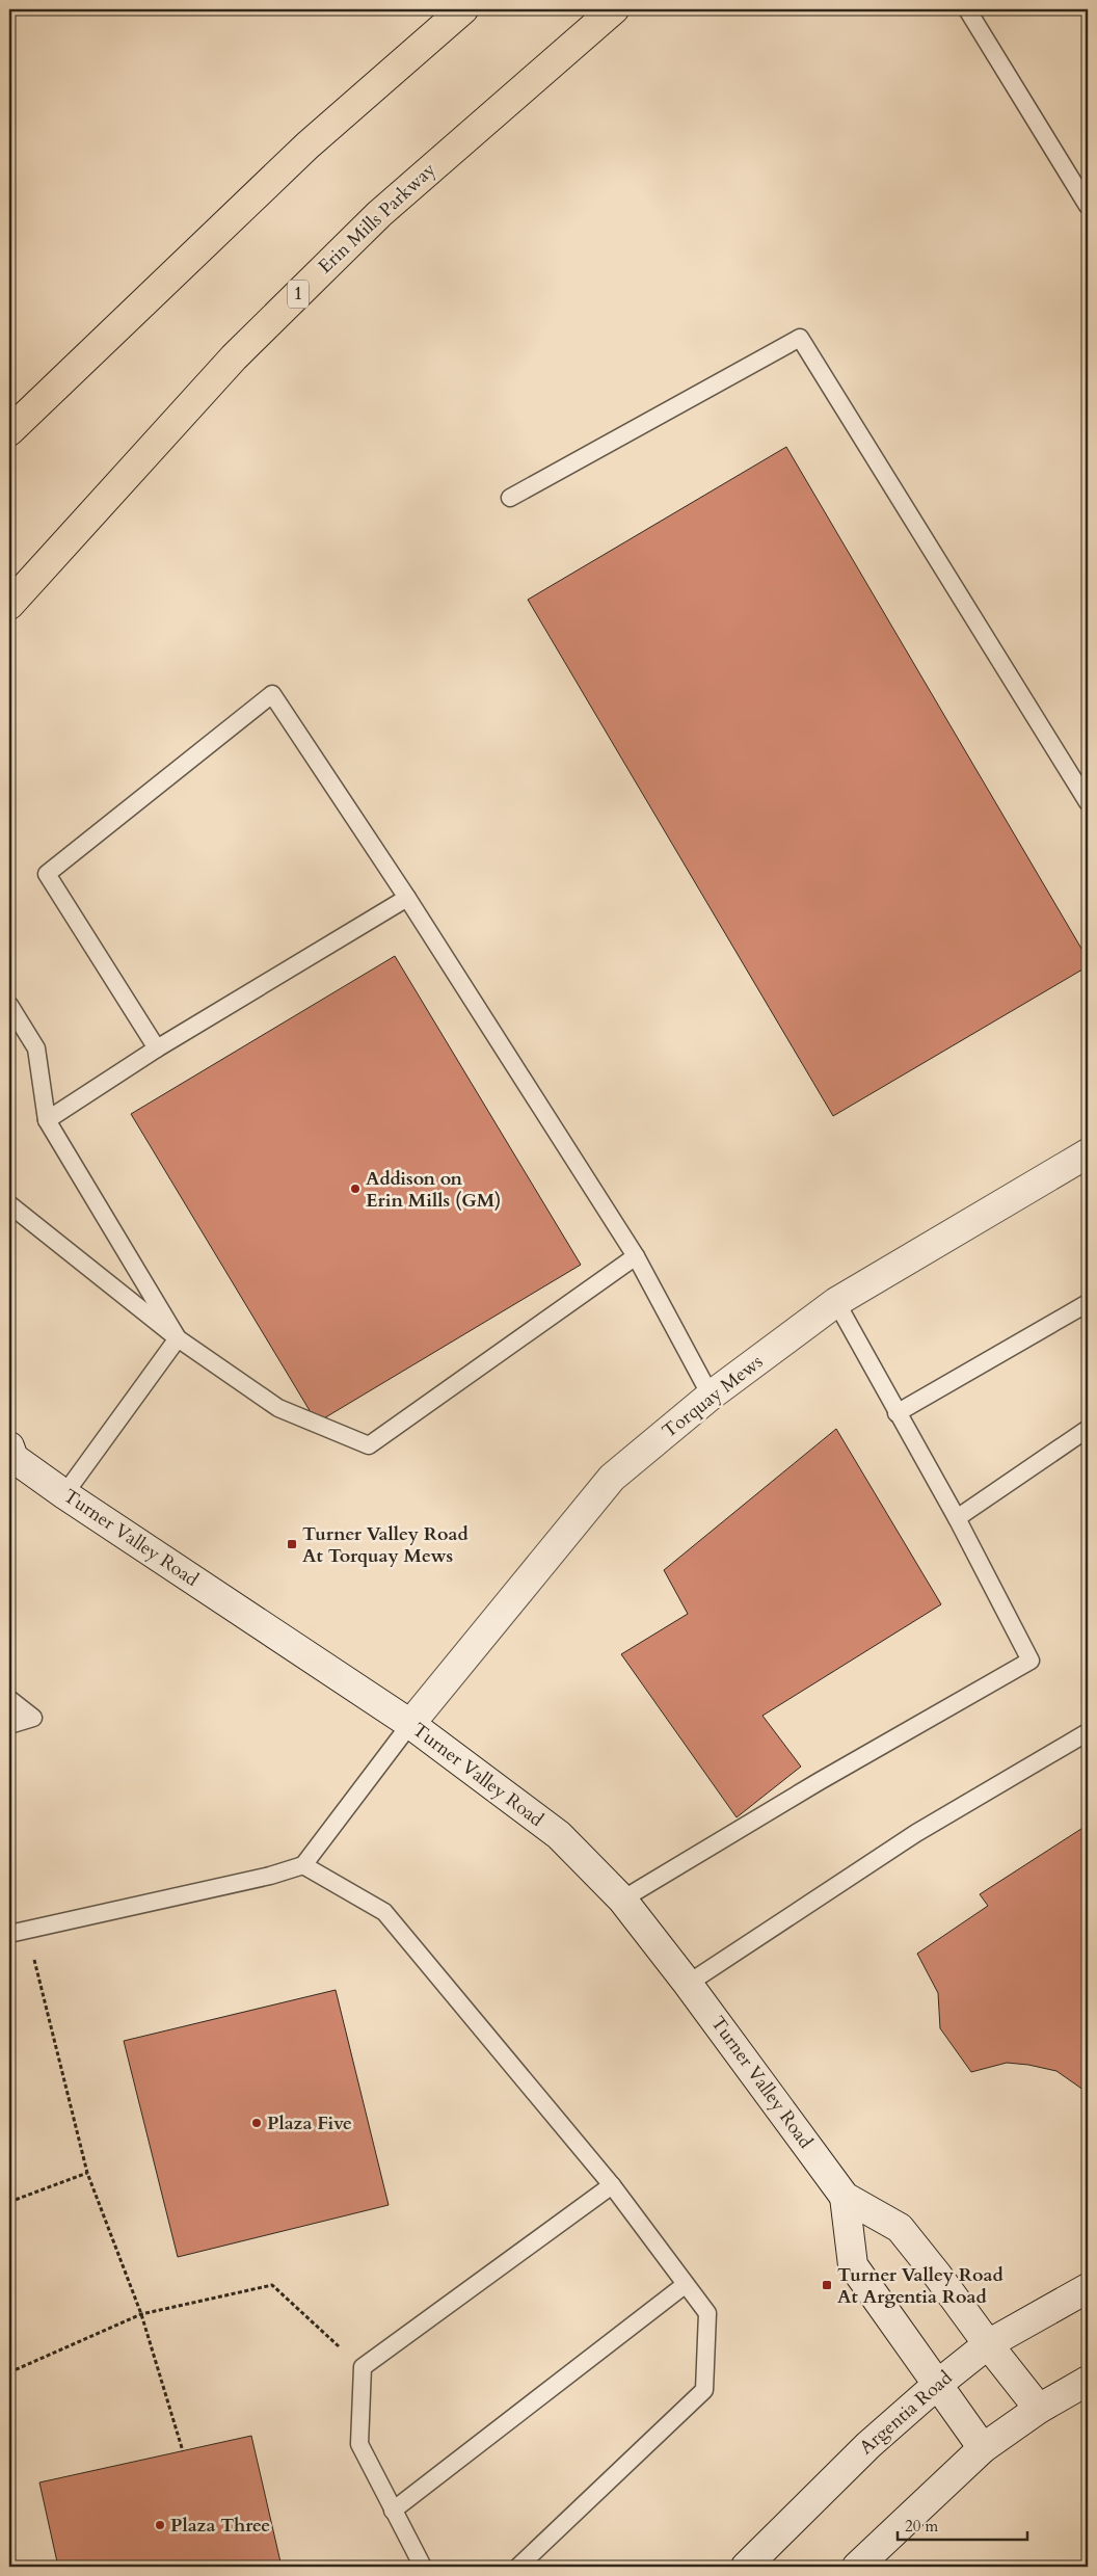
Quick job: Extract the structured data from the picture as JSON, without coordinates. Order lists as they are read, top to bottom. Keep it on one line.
{"streets":{"main road":["Erin Mills Parkway","1"],"street":["Torquay Mews","Turner Valley Road","Argentia Road"]},"crossings":[["Torquay Mews","Turner Valley Road"],["Turner Valley Road","Argentia Road"]],"places":{"other":["Addison on Erin Mills (GM)","Plaza Five","Plaza Three"],"transit":["Turner Valley Road At Torquay Mews","Turner Valley Road At Argentia Road"]},"scale_bar":"20 m"}
